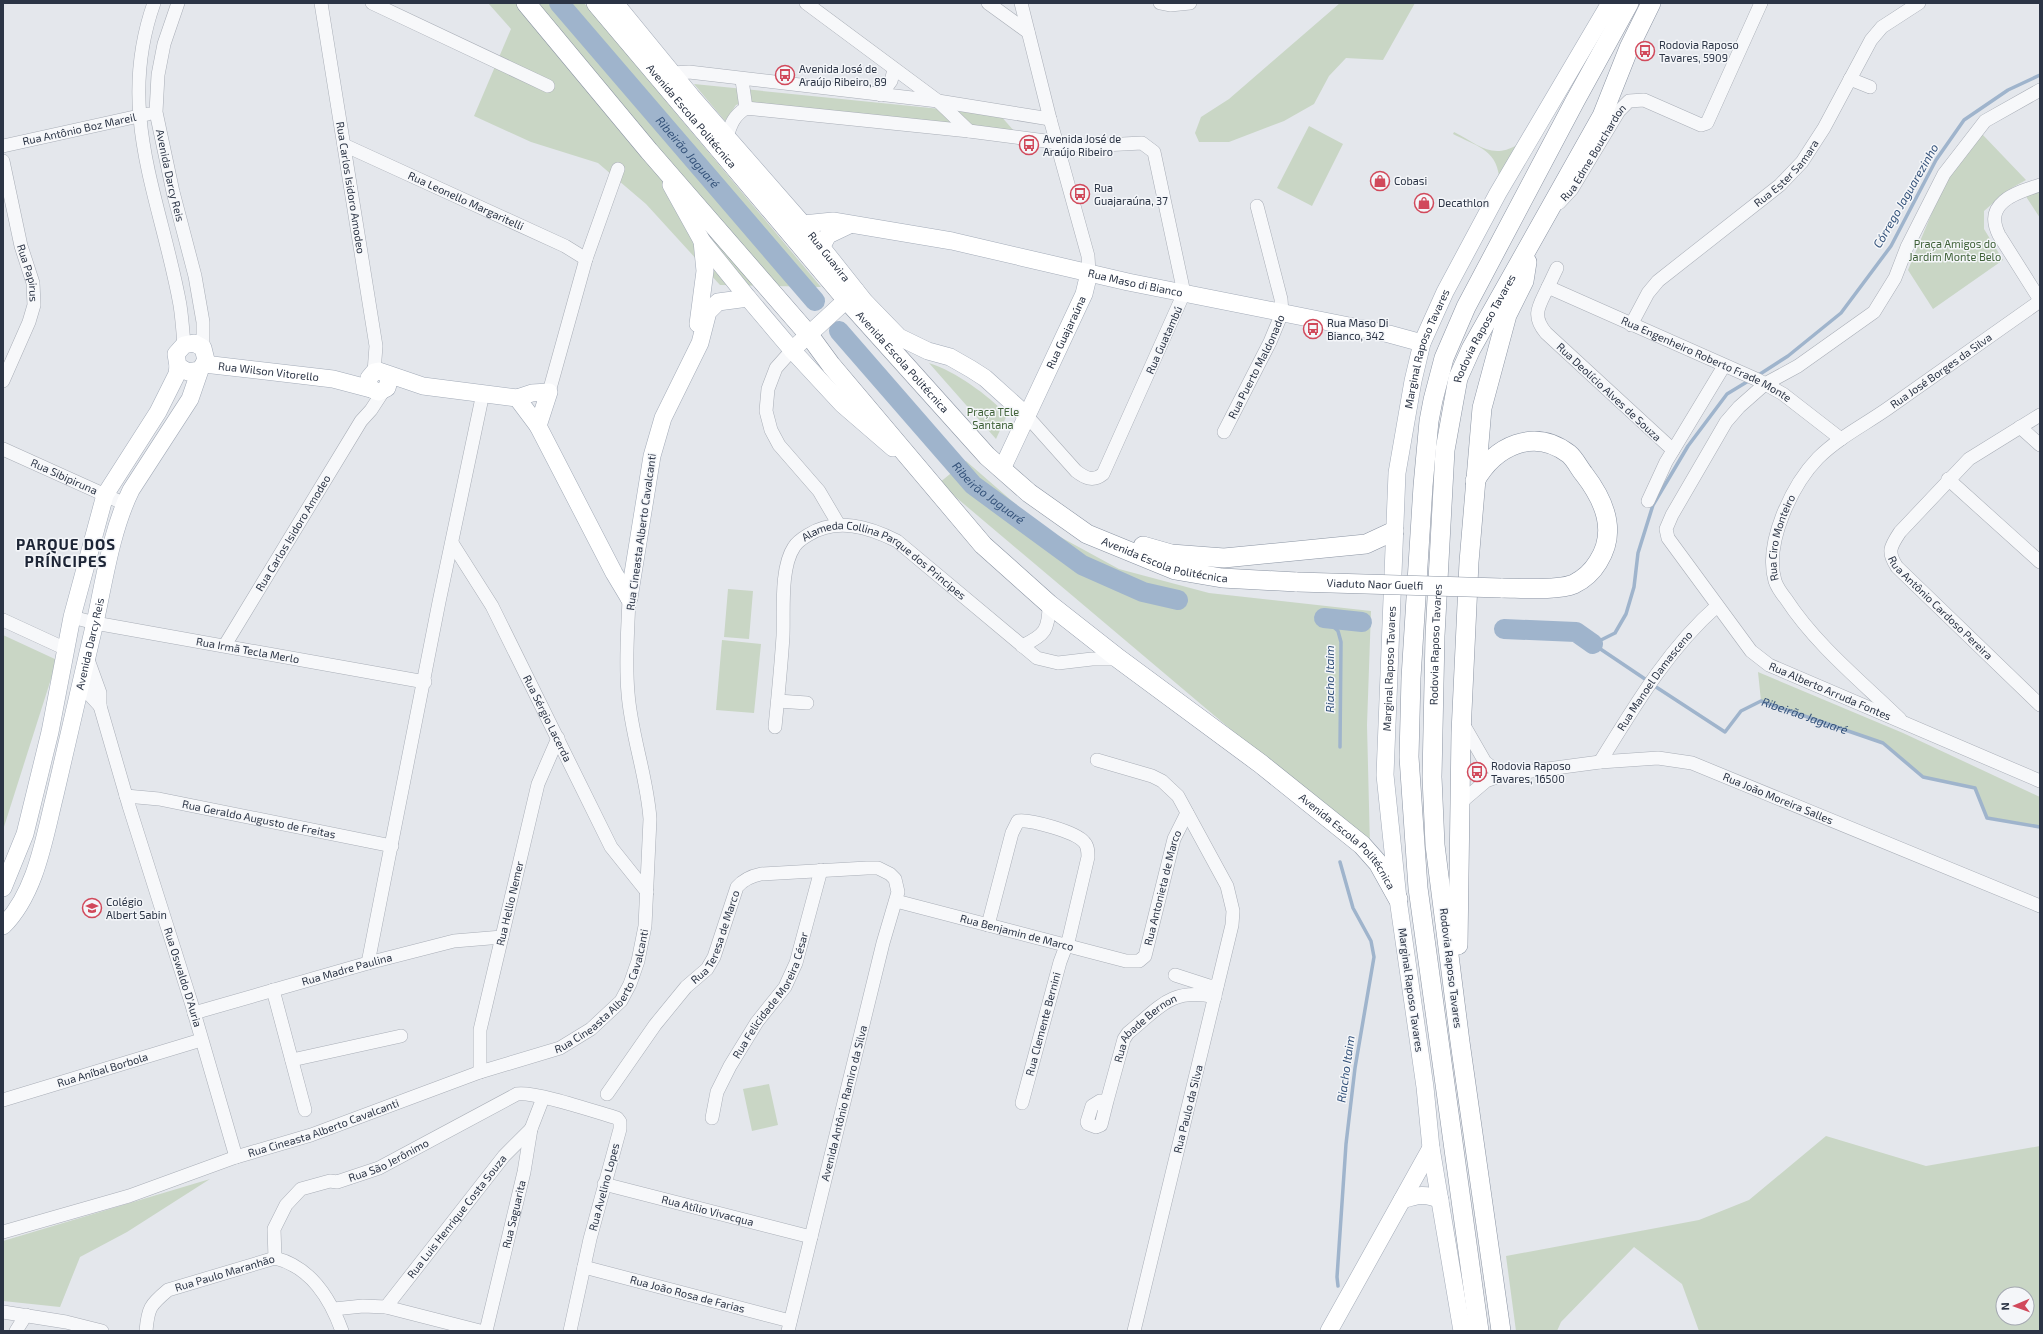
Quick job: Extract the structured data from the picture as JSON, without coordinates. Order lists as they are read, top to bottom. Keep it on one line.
{"streets":{"highway":["Avenida Escola Politécnica","Rodovia Raposo Tavares","Viaduto Naor Guelfi"],"main road":["Avenida Darcy Reis","Rua Guavira","Rua Maso di Bianco","Rua Guajaraúna","Marginal Raposo Tavares","Rua Wilson Vitorello","Rua Cineasta Alberto Cavalcanti"],"street":["Rua Antônio Boz Mareil","Rua Edme Bouchardon","Rua Ester Samara","Rua Carlos Isidoro Amodeo","Rua Leonello Margaritelli","Rua Papirus","Rua Guatambú","Rua Engenheiro Roberto Frade Monte","Rua Puerto Maldonado","Rua José Borges da Silva","Rua Deolício Alves de Souza","Rua Sibipiruna","Rua Ciro Monteiro","Alameda Collina Parque dos Principes","Rua Antônio Cardoso Pereira","Rua Irmã Tecla Merlo","Rua Manoel Damasceno","Rua Alberto Arruda Fontes","Rua Sérgio Lacerda","Rua João Moreira Salles","Rua Geraldo Augusto de Freitas","Rua Antonieta de Marco","Rua Hellio Nemer","Rua Benjamin de Marco","Rua Teresa de Marco","Rua Madre Paulina","Rua Oswaldo D'Auria","Rua Felicidade Moreira César","Rua Clemente Bernini","Rua Abade Bernon","Rua Aníbal Borbola","Avenida Antônio Ramiro da Silva","Rua Paulo da Silva","Rua São Jerônimo","Rua Avelino Lopes","Rua Atílio Vivacqua","Rua Saguarita","Rua Luis Henrique Costa Souza","Rua Paulo Maranhão","Rua João Rosa de Farias"]},"crossings":[["Avenida Escola Politécnica","Rua Guavira"],["Avenida Escola Politécnica","Rua Guajaraúna"],["Avenida Escola Politécnica","Marginal Raposo Tavares"],["Avenida Escola Politécnica","Rua Cineasta Alberto Cavalcanti"],["Avenida Escola Politécnica","Viaduto Naor Guelfi"],["Rua Antônio Boz Mareil","Avenida Darcy Reis"],["Rua Edme Bouchardon","Rodovia Raposo Tavares"],["Rua Ester Samara","Rua Engenheiro Roberto Frade Monte"],["Avenida Darcy Reis","Rua Wilson Vitorello"],["Avenida Darcy Reis","Rua Sibipiruna"],["Avenida Darcy Reis","Rua Irmã Tecla Merlo"],["Avenida Darcy Reis","Rua Oswaldo D'Auria"],["Rua Carlos Isidoro Amodeo","Rua Leonello Margaritelli"],["Rua Carlos Isidoro Amodeo","Rua Wilson Vitorello"],["Rua Carlos Isidoro Amodeo","Rua Irmã Tecla Merlo"],["Rua Guavira","Rua Maso di Bianco"],["Rua Guavira","Rua Guajaraúna"],["Rua Guavira","Rua Guatambú"],["Rua Maso di Bianco","Rua Guajaraúna"],["Rua Maso di Bianco","Rua Guatambú"],["Rua Maso di Bianco","Marginal Raposo Tavares"],["Rua Maso di Bianco","Rua Puerto Maldonado"],["Rua Guajaraúna","Rua Guatambú"],["Rua Engenheiro Roberto Frade Monte","Rua José Borges da Silva"],["Rua Engenheiro Roberto Frade Monte","Rua Deolício Alves de Souza"],["Rua Engenheiro Roberto Frade Monte","Rua Ciro Monteiro"],["Rua Engenheiro Roberto Frade Monte","Rua Alberto Arruda Fontes"],["Rua José Borges da Silva","Rua Ciro Monteiro"],["Rua Cineasta Alberto Cavalcanti","Rua Sérgio Lacerda"],["Rua Cineasta Alberto Cavalcanti","Rua Hellio Nemer"],["Rua Cineasta Alberto Cavalcanti","Rua Oswaldo D'Auria"],["Rua Ciro Monteiro","Rua Alberto Arruda Fontes"],["Rua Manoel Damasceno","Rua Alberto Arruda Fontes"],["Rua Manoel Damasceno","Rua João Moreira Salles"],["Rua Sérgio Lacerda","Rua Hellio Nemer"],["Rua Geraldo Augusto de Freitas","Rua Oswaldo D'Auria"],["Rua Antonieta de Marco","Rua Benjamin de Marco"],["Rua Antonieta de Marco","Rua Paulo da Silva"],["Rua Hellio Nemer","Rua Madre Paulina"],["Rua Benjamin de Marco","Rua Clemente Bernini"],["Rua Benjamin de Marco","Avenida Antônio Ramiro da Silva"],["Rua Teresa de Marco","Rua Felicidade Moreira César"],["Rua Teresa de Marco","Avenida Antônio Ramiro da Silva"],["Rua Madre Paulina","Rua Oswaldo D'Auria"],["Rua Oswaldo D'Auria","Rua Aníbal Borbola"],["Rua Abade Bernon","Rua Paulo da Silva"],["Avenida Antônio Ramiro da Silva","Rua Atílio Vivacqua"],["Avenida Antônio Ramiro da Silva","Rua João Rosa de Farias"],["Rua São Jerônimo","Rua Avelino Lopes"],["Rua São Jerônimo","Rua Saguarita"],["Rua São Jerônimo","Rua Paulo Maranhão"],["Rua Avelino Lopes","Rua Atílio Vivacqua"],["Rua Avelino Lopes","Rua Saguarita"],["Rua Avelino Lopes","Rua João Rosa de Farias"],["Rua Saguarita","Rua Luis Henrique Costa Souza"]],"districts":["PARQUE DOS PRÍNCIPES"],"water":["Ribeirão Jaguaré","Córrego Jaguarezinho","Riacho Itaim"],"parks":["Praça Amigos do Jardim Monte Belo","Praça TEle Santana"],"places":{"bus stop":["Rodovia Raposo Tavares, 5909","Avenida José de Araújo Ribeiro, 89","Avenida José de Araújo Ribeiro","Rua Guajaraúna, 37","Rua Maso Di Bianco, 342","Rodovia Raposo Tavares, 16500"],"shop":["Cobasi","Decathlon"],"school or university":["Colégio Albert Sabin"]},"north":"left"}
